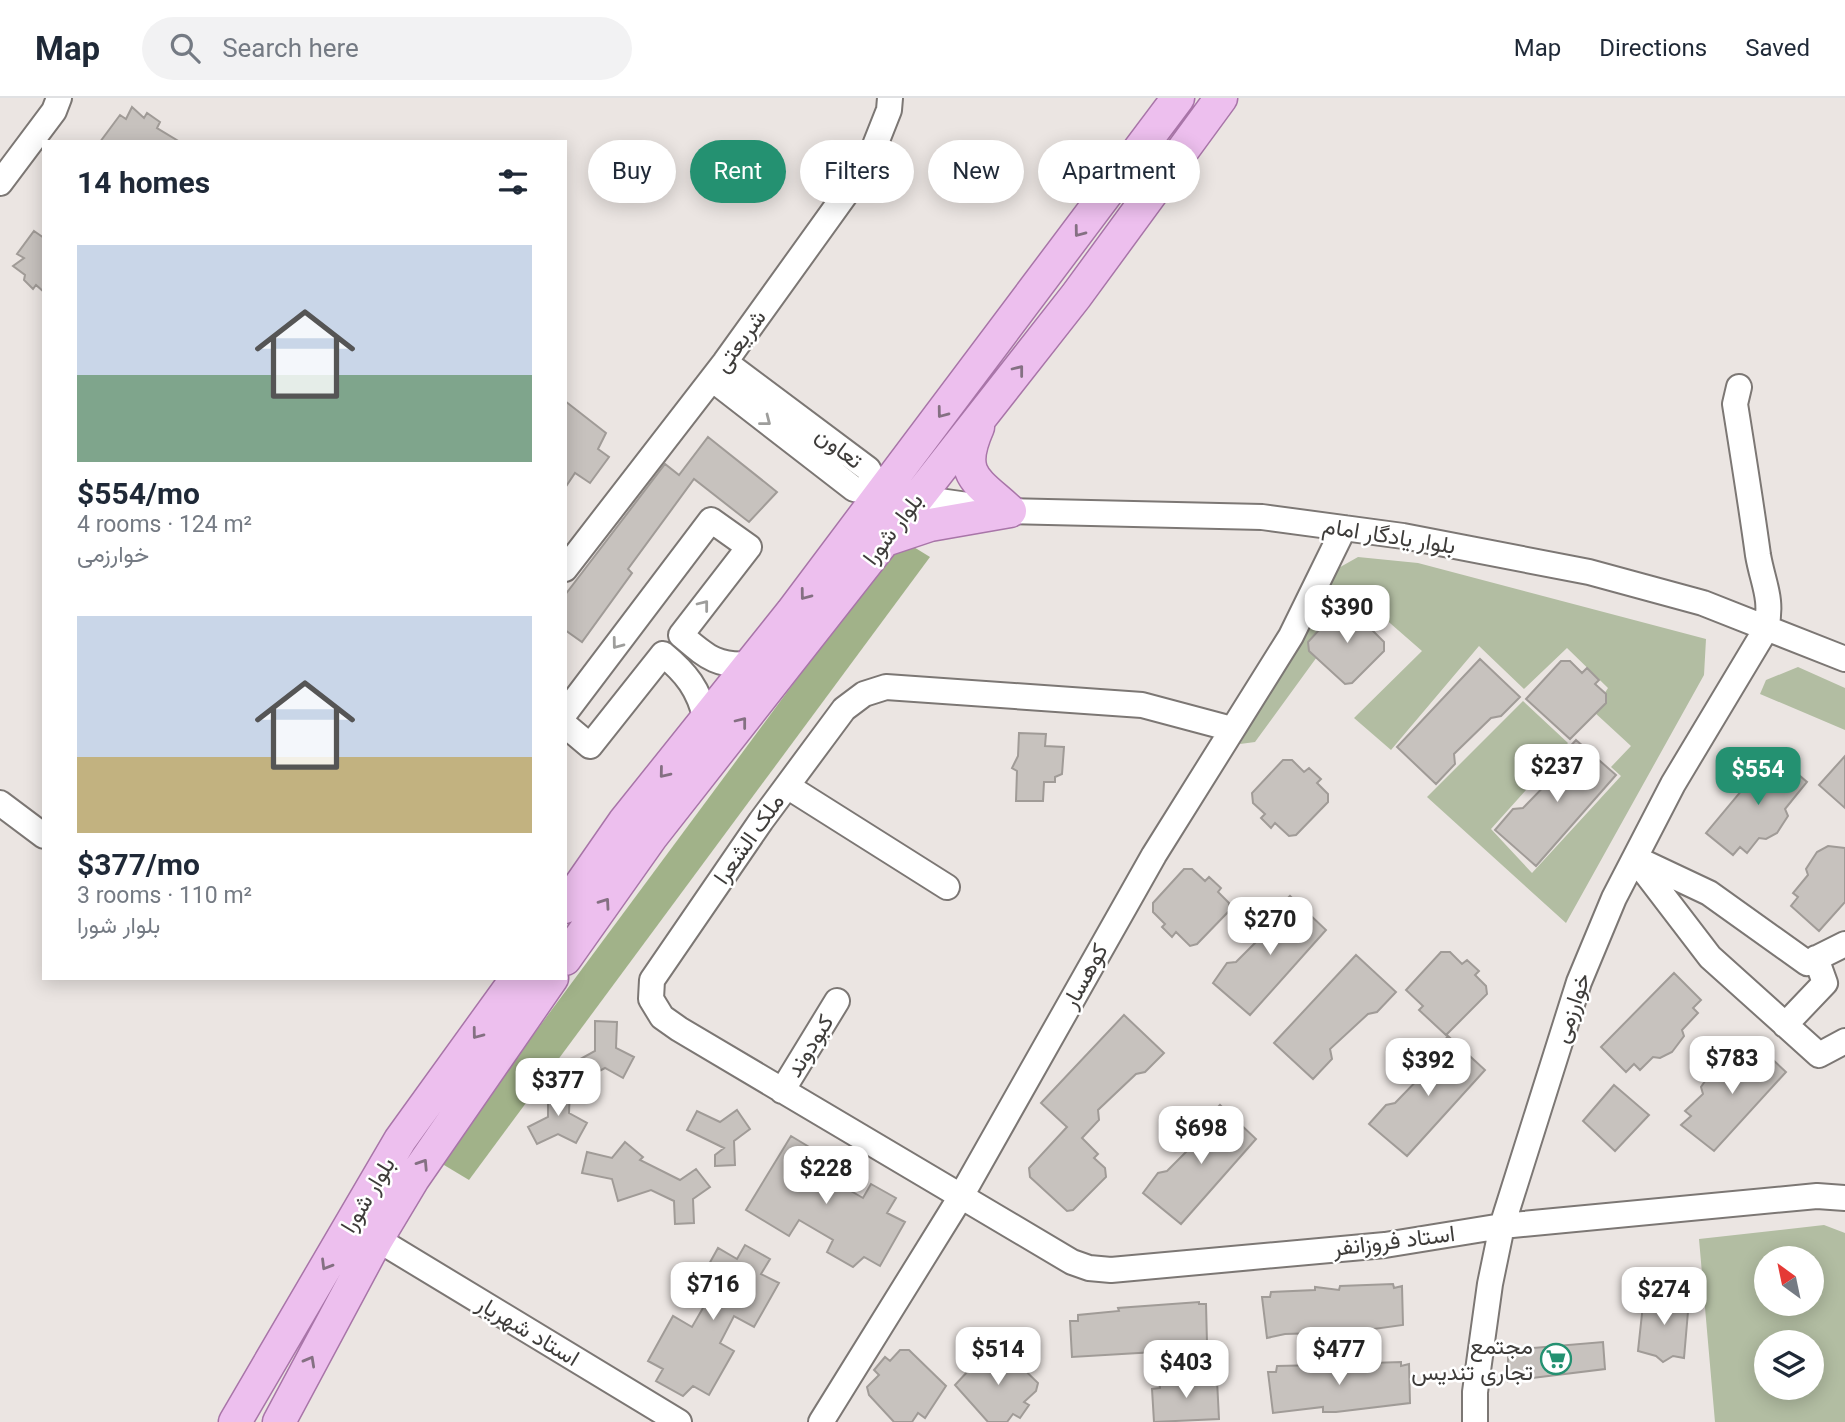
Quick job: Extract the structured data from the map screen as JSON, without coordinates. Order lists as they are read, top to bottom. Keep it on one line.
{"streets":{"main road":["بلوار شورا"],"street":["شریعتی","تعاون","بلوار یادگار امام","ملک الشعرا","کوهسار","خوارزمی","کبودوند","استاد فروزانفر","استاد شهریار"]},"crossings":[["شریعتی","تعاون"],["تعاون","بلوار شورا"],["تعاون","بلوار یادگار امام"],["بلوار شورا","بلوار یادگار امام"],["بلوار شورا","استاد شهریار"],["بلوار یادگار امام","کوهسار"],["بلوار یادگار امام","خوارزمی"],["ملک الشعرا","کوهسار"],["ملک الشعرا","کبودوند"],["ملک الشعرا","استاد فروزانفر"],["کوهسار","استاد فروزانفر"],["خوارزمی","استاد فروزانفر"]],"places":{"supermarket":["مجتمع تجاری تندیس"]},"north":"top left","page":{"header":"Map","search":"Search here","nav":["Map","Directions","Saved"],"chip":["Buy","Rent","Filters","New","Apartment"],"heading":"14 homes","list":[{"name":"$554/mo","note":"4 rooms · 124 m² · خوارزمی"},{"name":"$377/mo","note":"3 rooms · 110 m² · بلوار شورا"}],"price":["$390","$237","$554","$270","$783","$392","$377","$698","$228","$716","$274","$514","$477","$403"]}}
